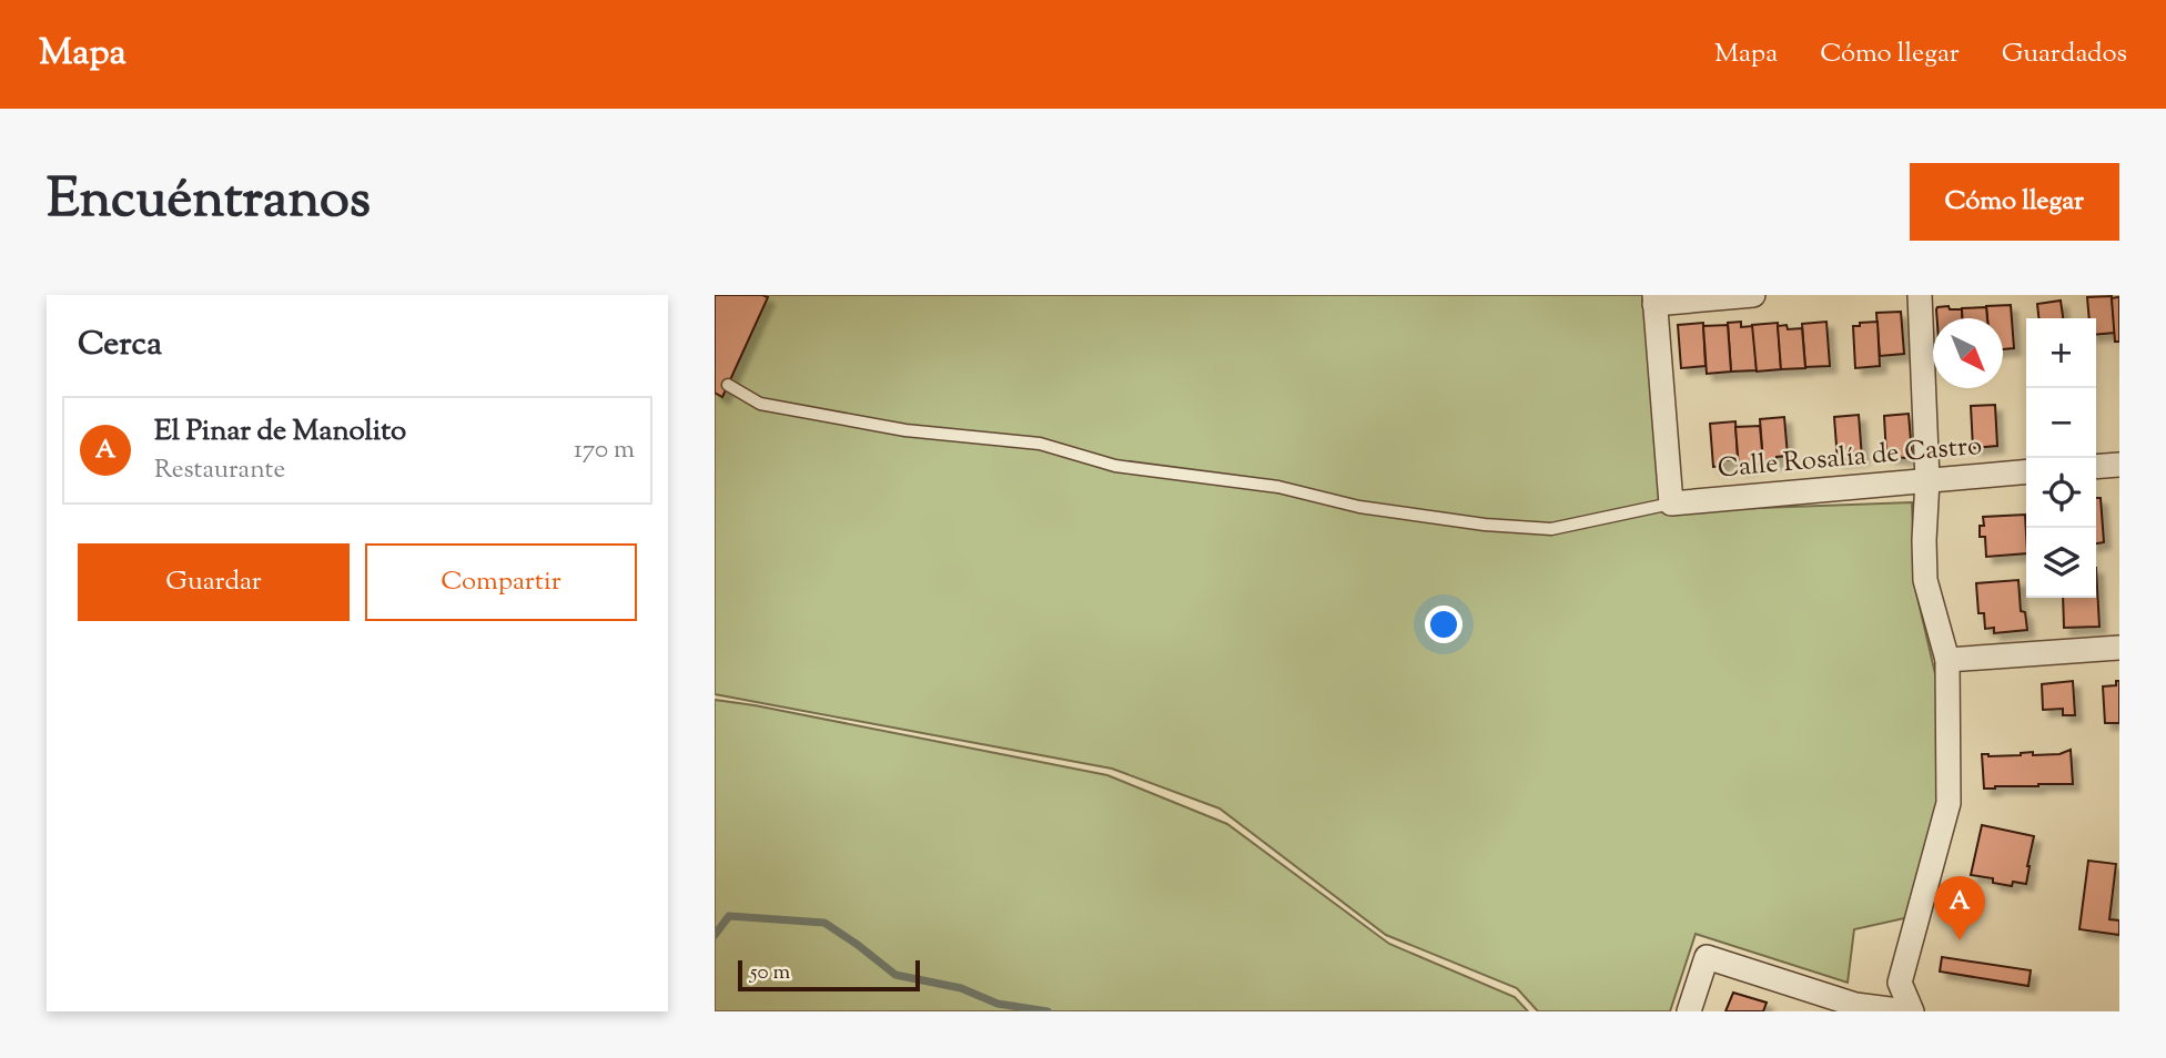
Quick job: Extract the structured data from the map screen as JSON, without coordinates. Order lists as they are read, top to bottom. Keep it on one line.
{"streets":{"street":["Calle Rosalía de Castro"]},"scale_bar":"50 m","north":"bottom right","page":{"header":"Mapa","nav":["Mapa","Cómo llegar","Guardados"],"title":"Encuéntranos","buttons":["Cómo llegar",["Guardar","Compartir"]],"heading":"Cerca","map_buttons":["+","−"],"list":[{"mark":"A","name":"El Pinar de Manolito","note":"Restaurante","value":"170 m"}],"pins":"A","scale":"50 m"}}
